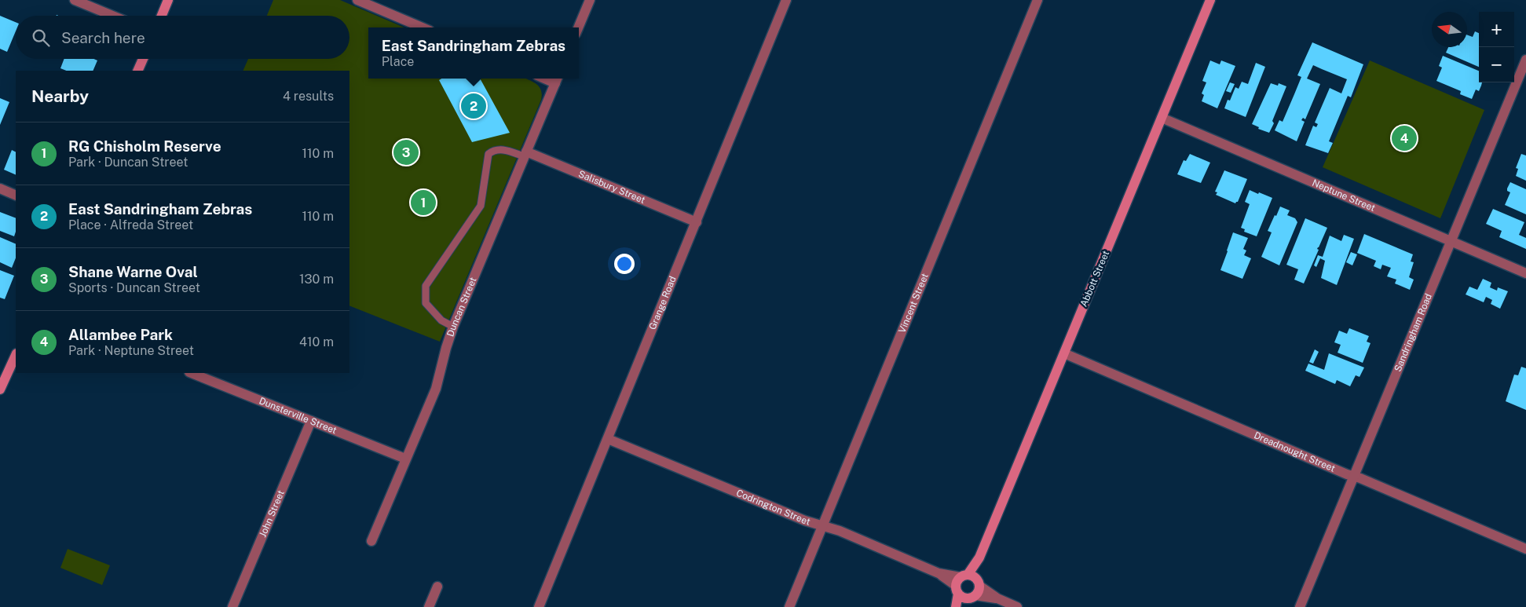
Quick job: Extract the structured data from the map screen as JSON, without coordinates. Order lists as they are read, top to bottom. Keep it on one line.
{"streets":{"street":["Salisbury Street","Neptune Street","Abbott Street","Grange Road","Vincent Street","Duncan Street","Sandringham Road","Dunsterville Street","Dreadnought Street","Codrington Street","John Street"]},"crossings":[["Salisbury Street","Grange Road"],["Salisbury Street","Duncan Street"],["Neptune Street","Abbott Street"],["Neptune Street","Sandringham Road"],["Abbott Street","Dreadnought Street"],["Abbott Street","Codrington Street"],["Grange Road","Codrington Street"],["Vincent Street","Codrington Street"],["Duncan Street","Dunsterville Street"],["Sandringham Road","Dreadnought Street"],["Dunsterville Street","John Street"]],"north":"left","page":{"map_buttons":["+","−"],"search":"Search here","popup":["East Sandringham Zebras","Place"],"heading":["Nearby","4 results"],"pins":["2","4","3","1"],"list":[{"mark":"1","name":"RG Chisholm Reserve","note":"Park · Duncan Street","value":"110 m"},{"mark":"2","name":"East Sandringham Zebras","note":"Place · Alfreda Street","value":"110 m"},{"mark":"3","name":"Shane Warne Oval","note":"Sports · Duncan Street","value":"130 m"},{"mark":"4","name":"Allambee Park","note":"Park · Neptune Street","value":"410 m"}]}}
